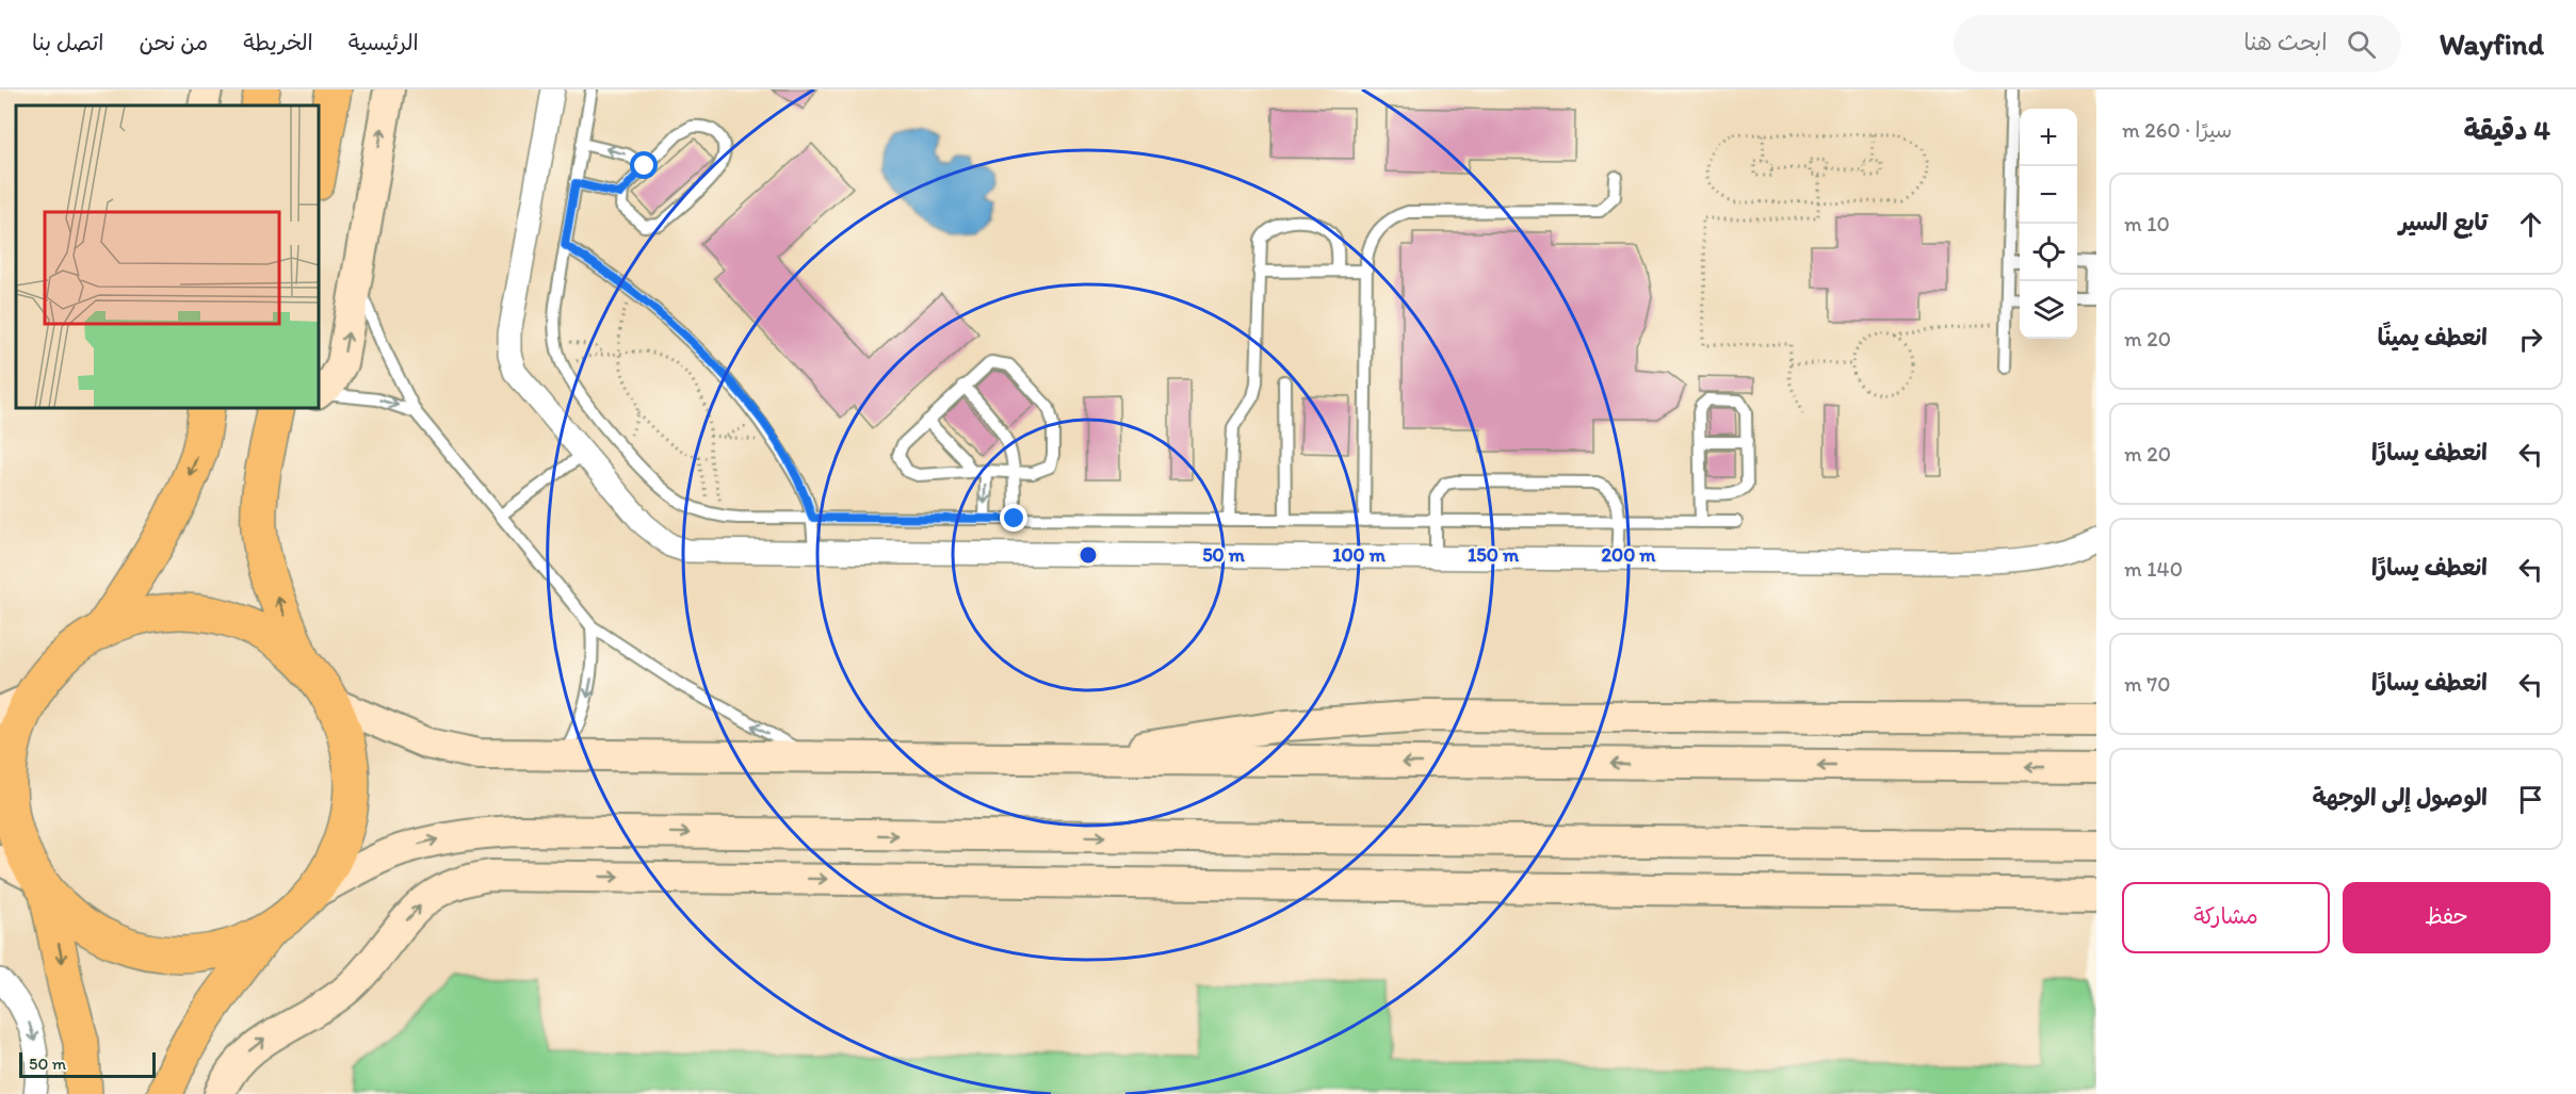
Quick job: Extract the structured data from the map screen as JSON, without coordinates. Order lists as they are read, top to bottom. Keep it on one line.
{"scale_bar":"50 m","page":{"header":"Wayfind","search":"ابحث هنا","nav":["الرئيسية","الخريطة","من نحن","اتصل بنا"],"heading":["4 دقيقة","سيرًا · 260 m"],"map_buttons":["+","−"],"list":[["تابع السير","10 m"],["انعطف يمينًا","20 m"],["انعطف يسارًا","20 m"],["انعطف يسارًا","140 m"],["انعطف يسارًا","70 m"],"الوصول إلى الوجهة"],"buttons":["حفظ","مشاركة"],"scale":"50 m"},"rings":["50 m","100 m","150 m","200 m"]}
